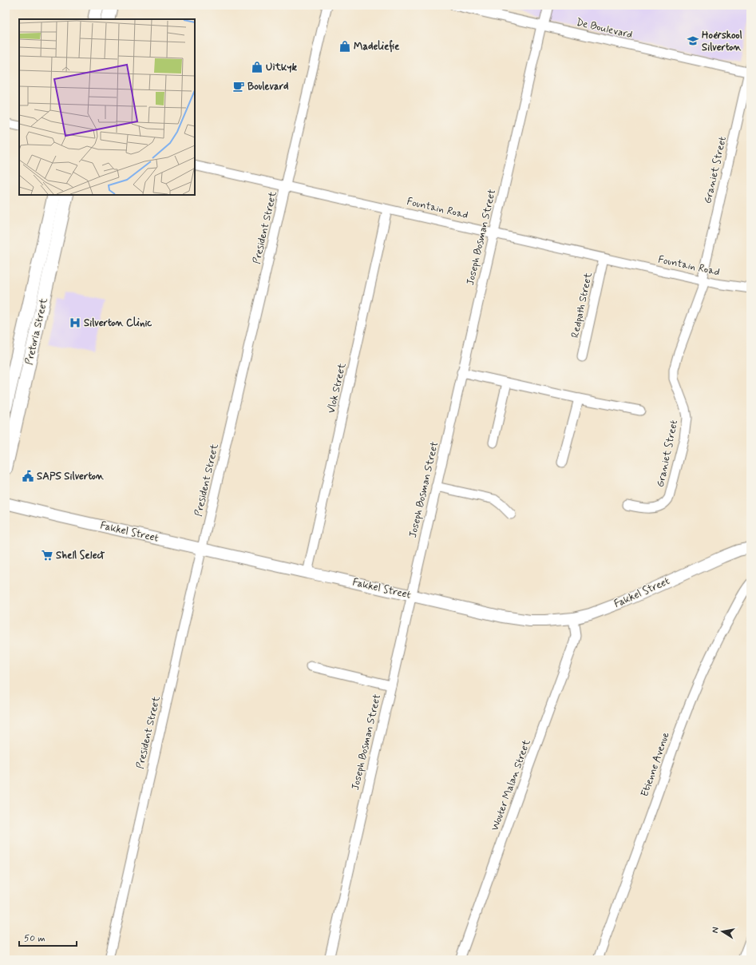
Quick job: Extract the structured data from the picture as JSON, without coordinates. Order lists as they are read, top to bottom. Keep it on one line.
{"streets":{"main road":["Pretoria Street"],"street":["De Boulevard","Graniet Street","Fountain Road","President Street","Joseph Bosman Street","Redpath Street","Vlok Street","Fakkel Street","Etienne Avenue","Wouter Malan Street"]},"crossings":[["De Boulevard","Graniet Street"],["De Boulevard","Joseph Bosman Street"],["Graniet Street","Fountain Road"],["Fountain Road","President Street"],["Fountain Road","Joseph Bosman Street"],["Fountain Road","Redpath Street"],["Fountain Road","Vlok Street"],["President Street","Fakkel Street"],["Joseph Bosman Street","Fakkel Street"],["Vlok Street","Fakkel Street"],["Fakkel Street","Wouter Malan Street"]],"places":{"school or university":["Hoërskool Silverton"],"shop":["Madeliefie","Uitkyk"],"cafe":["Boulevard"],"hospital":["Silverton Clinic"],"public building":["SAPS Silverton"],"supermarket":["Shell Select"]},"scale_bar":"50 m","north":"left"}
